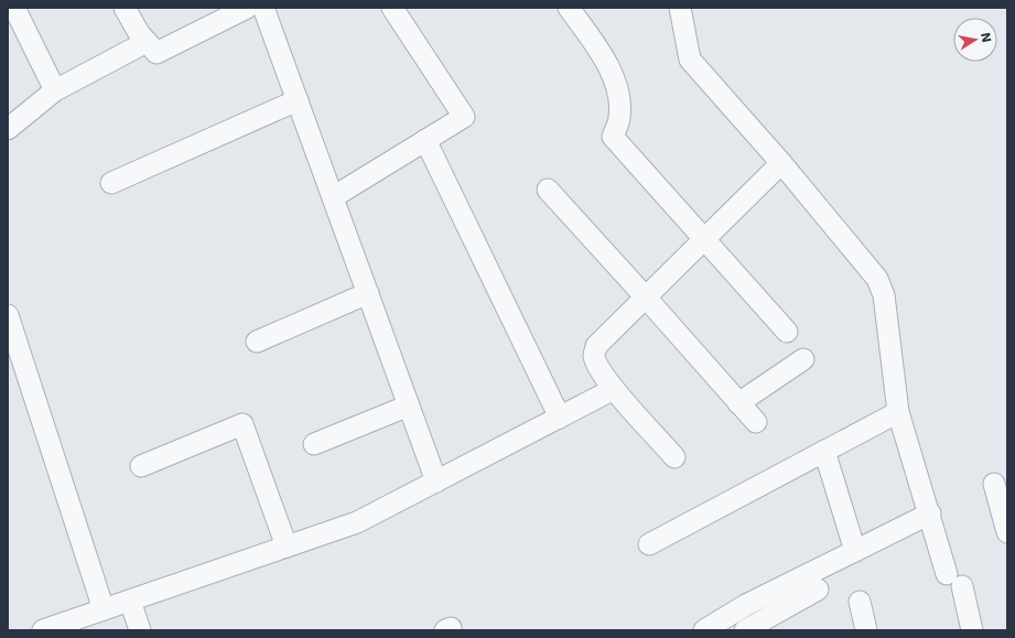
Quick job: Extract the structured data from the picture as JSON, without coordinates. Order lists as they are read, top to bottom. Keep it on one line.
{"north":"right"}
